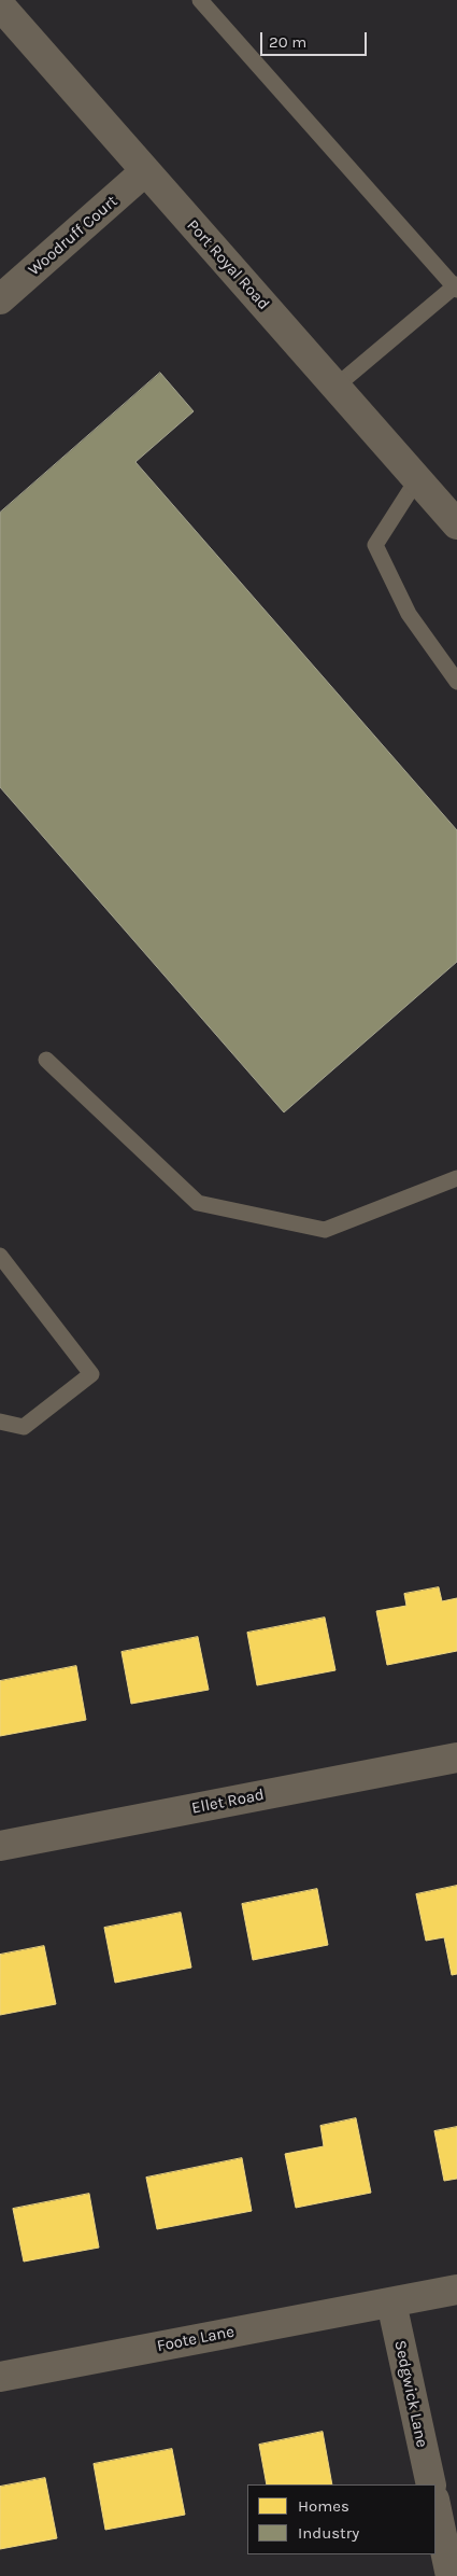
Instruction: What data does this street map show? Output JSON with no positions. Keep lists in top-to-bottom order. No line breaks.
{"streets":{"street":["Woodruff Court","Port Royal Road","Ellet Road","Foote Lane","Sedgwick Lane"]},"crossings":[["Woodruff Court","Port Royal Road"],["Foote Lane","Sedgwick Lane"]],"legend":["Homes","Industry"],"scale_bar":"20 m"}
